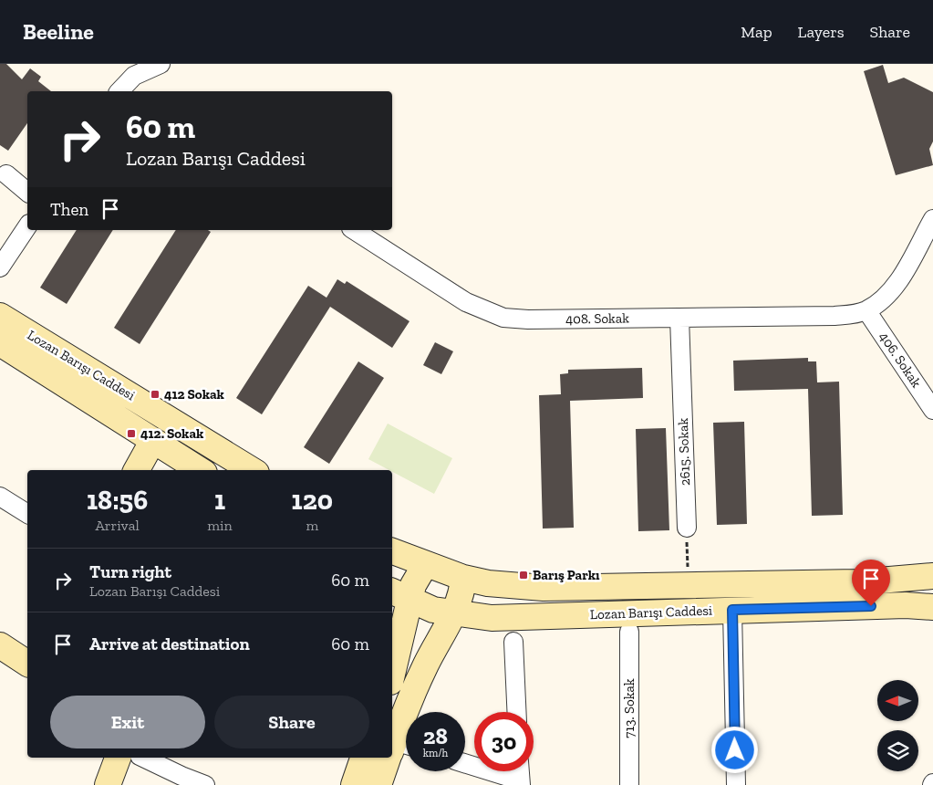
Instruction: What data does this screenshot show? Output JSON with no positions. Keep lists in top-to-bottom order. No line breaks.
{"streets":{"main road":["Lozan Barışı Caddesi"],"street":["408. Sokak","406. Sokak","2615. Sokak","713. Sokak"]},"crossings":[["408. Sokak","406. Sokak"],["408. Sokak","2615. Sokak"]],"places":{"transit":["412 Sokak","412. Sokak","Barış Parkı"]},"north":"left","page":{"header":"Beeline","nav":["Map","Layers","Share"],"turn":["60 m","Lozan Barışı Caddesi"],"then":"Then","eta":["18:56","Arrival","1","min","120","m"],"list":[{"name":"Turn right","note":"Lozan Barışı Caddesi","value":"60 m"},{"name":"Arrive at destination","value":"60 m"}],"buttons":["Exit","Share"],"speed":"28 km/h","limit":"30"}}
